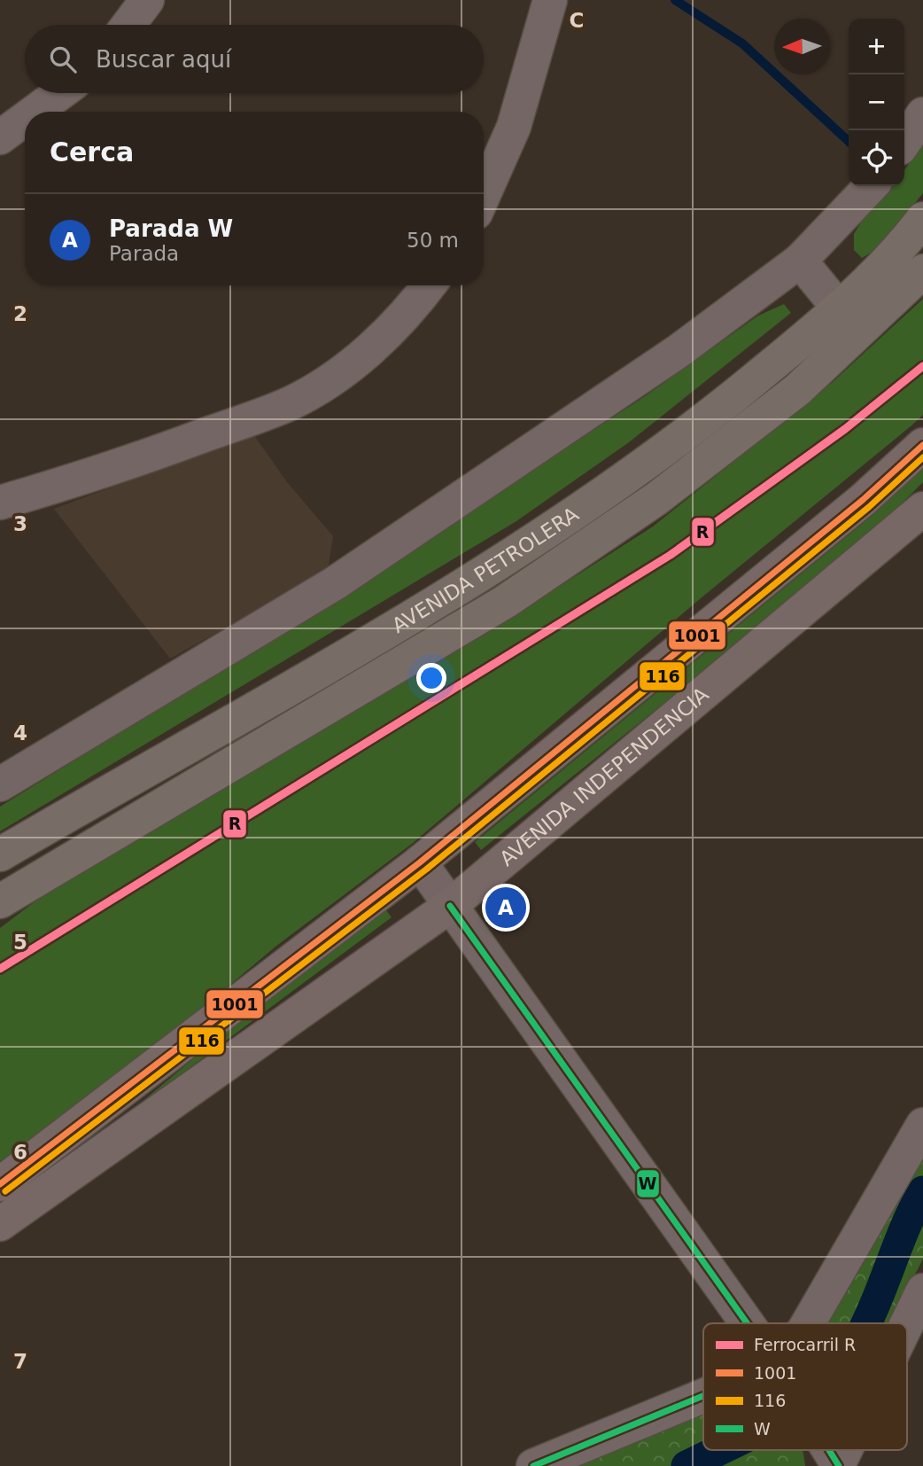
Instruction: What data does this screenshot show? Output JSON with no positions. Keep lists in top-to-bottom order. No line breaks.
{"streets":{"highway":["AVENIDA PETROLERA"],"main road":["AVENIDA INDEPENDENCIA"]},"lines":["rail line R","transit line 1001","transit line 116","transit line W"],"legend":["Ferrocarril R","1001","116","W"],"north":"left","page":{"map_buttons":["+","−"],"search":"Buscar aquí","heading":"Cerca","list":[{"mark":"A","name":"Parada W","note":"Parada","value":"50 m"}],"pins":"A"},"grid":{"columns":["C"],"rows":["2","3","4","5","6","7"]}}
